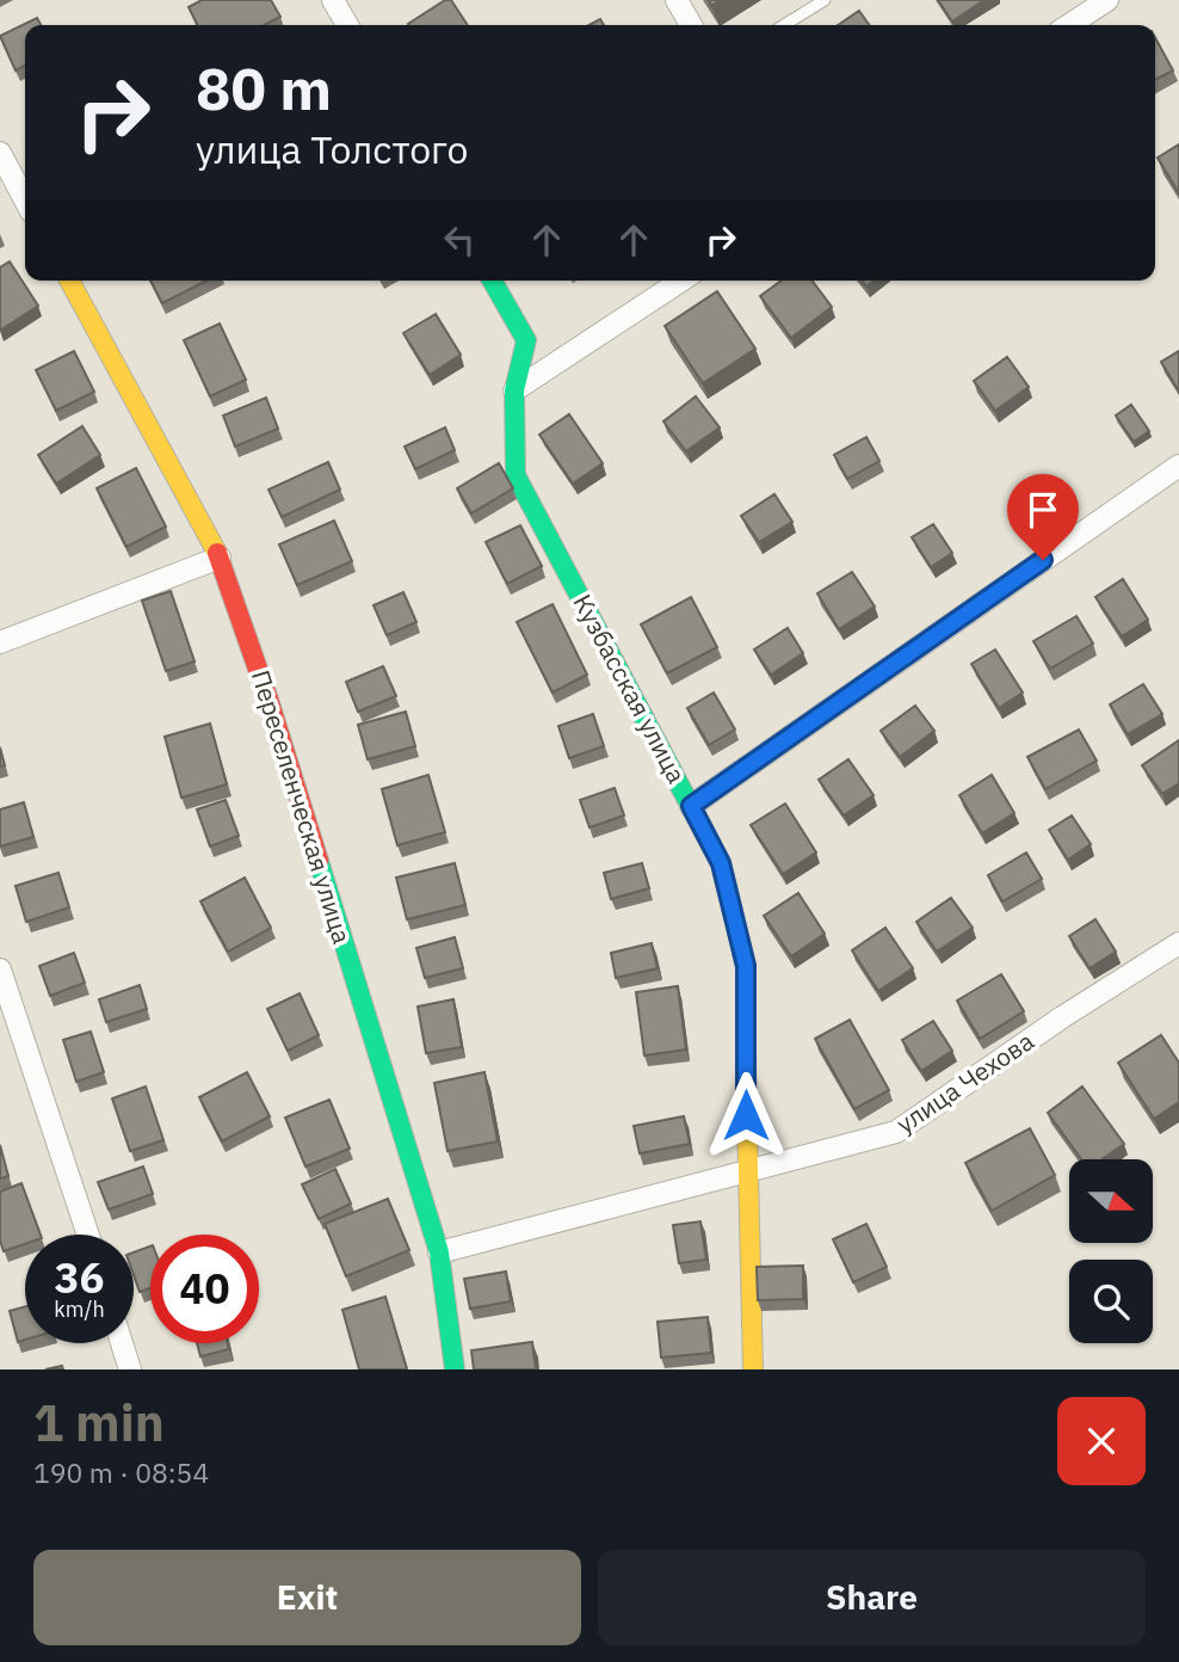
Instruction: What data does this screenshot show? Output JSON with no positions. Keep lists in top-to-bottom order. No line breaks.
{"streets":{"street":["Кузбасская улица","Переселенческая улица","улица Чехова"]},"crossings":[["Кузбасская улица","улица Чехова"],["Переселенческая улица","улица Чехова"]],"north":"right","page":{"turn":["80 m","улица Толстого"],"speed":"36 km/h","limit":"40","heading":["1 min","190 m · 08:54"],"buttons":["Exit","Share"]}}
